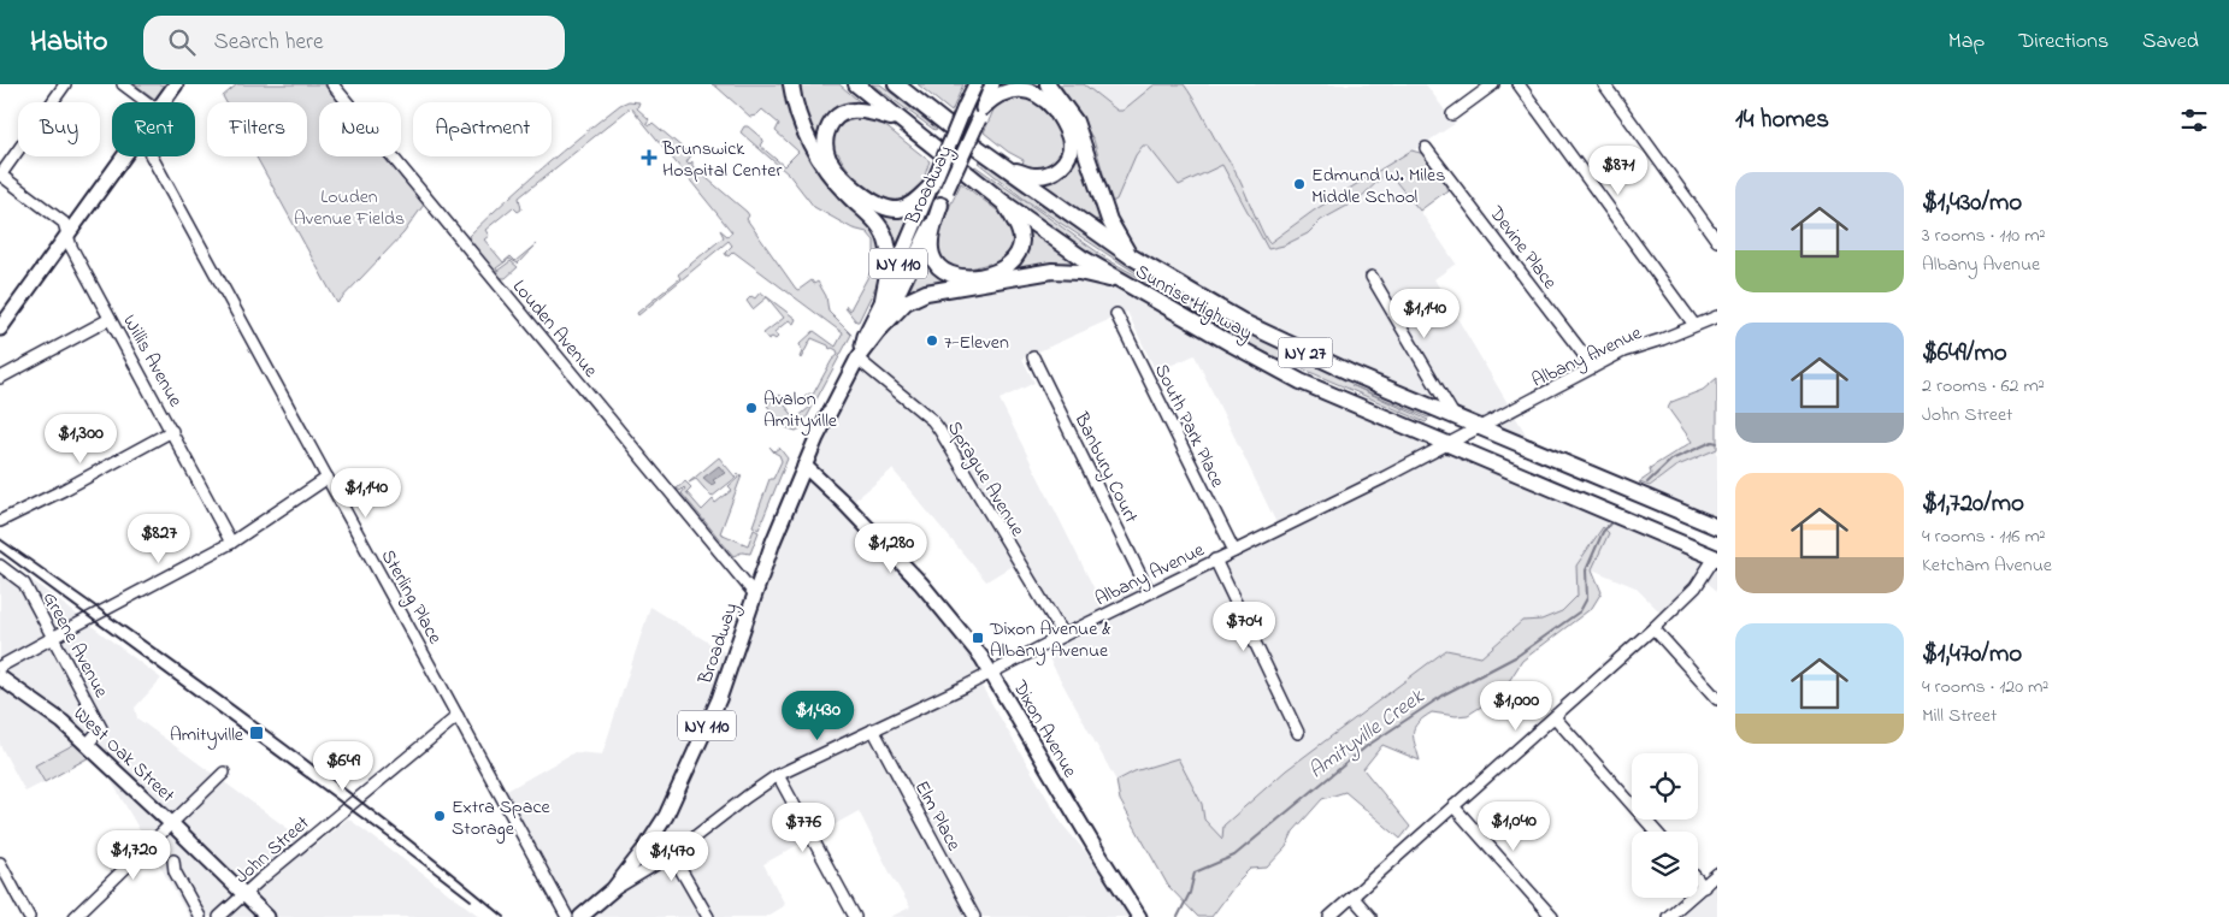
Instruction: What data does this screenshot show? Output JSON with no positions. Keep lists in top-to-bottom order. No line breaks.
{"streets":{"highway":["Sunrise Highway","NY 27"],"main road":["Broadway","NY 110","Dixon Avenue","West Oak Street"],"street":["Devine Place","Louden Avenue","Albany Avenue","Willis Avenue","South Park Place","Banbury Court","Sprague Avenue","Sterling Place","Greene Avenue","Elm Place","John Street"]},"crossings":[["Broadway","Louden Avenue"],["Broadway","Albany Avenue"],["Broadway","Sprague Avenue"],["Broadway","Dixon Avenue"],["Devine Place","Albany Avenue"],["Sunrise Highway","Albany Avenue"],["Albany Avenue","South Park Place"],["Albany Avenue","Banbury Court"],["Albany Avenue","Sprague Avenue"],["Albany Avenue","Dixon Avenue"],["Albany Avenue","Elm Place"],["Sterling Place","John Street"],["Greene Avenue","West Oak Street"],["West Oak Street","John Street"]],"water":["Amityville Creek"],"parks":["Louden Avenue Fields"],"places":{"health":["Brunswick Hospital Center"],"other":["Edmund W. Miles Middle School","7-Eleven","Avalon Amityville","Extra Space Storage"],"transit":["Dixon Avenue & Albany Avenue","Amityville"]},"page":{"header":"Habito","search":"Search here","nav":["Map","Directions","Saved"],"heading":"14 homes","chip":["Buy","Rent","Filters","New","Apartment"],"price":["$871","$1,140","$1,300","$1,140","$827","$1,280","$704","$1,000","$1,430","$649","$1,040","$776","$1,720","$1,470"],"list":[{"name":"$1,430/mo","note":"3 rooms · 110 m² · Albany Avenue"},{"name":"$649/mo","note":"2 rooms · 62 m² · John Street"},{"name":"$1,720/mo","note":"4 rooms · 116 m² · Ketcham Avenue"},{"name":"$1,470/mo","note":"4 rooms · 120 m² · Mill Street"}]}}
